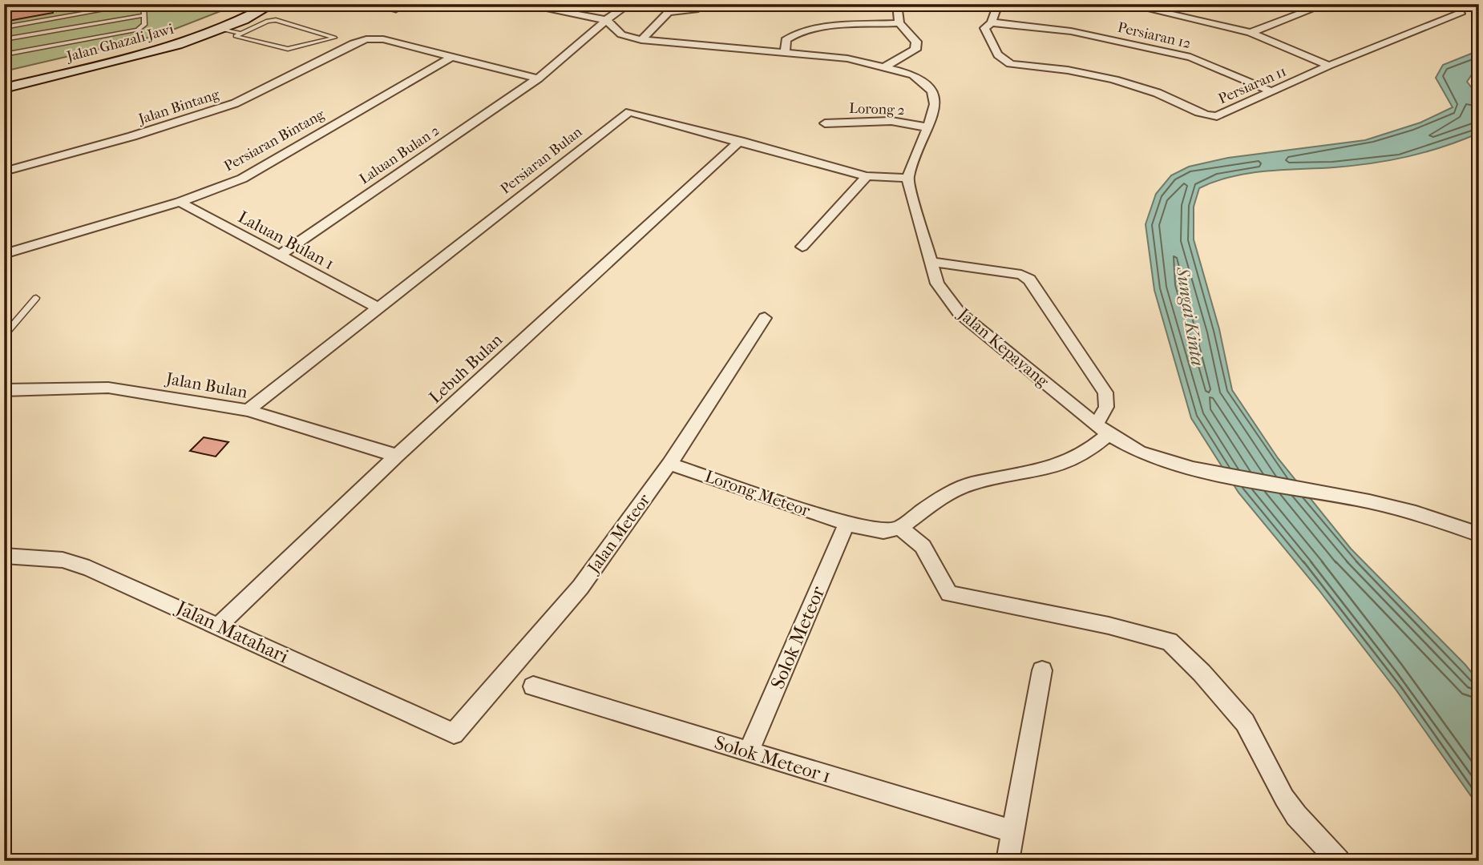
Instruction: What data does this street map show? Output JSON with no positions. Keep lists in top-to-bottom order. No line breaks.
{"streets":{"main road":["Jalan Ghazali Jawi"],"street":["Persiaran 12","Persiaran 11","Jalan Bintang","Lorong 2","Persiaran Bintang","Laluan Bulan 2","Persiaran Bulan","Laluan Bulan 1","Jalan Kepayang","Lebuh Bulan","Jalan Bulan","Lorong Meteor","Jalan Meteor","Jalan Matahari","Solok Meteor","Solok Meteor 1"]},"crossings":[["Persiaran 12","Persiaran 11"],["Jalan Bintang","Persiaran Bintang"],["Jalan Bintang","Laluan Bulan 2"],["Persiaran Bintang","Laluan Bulan 1"],["Laluan Bulan 2","Laluan Bulan 1"],["Persiaran Bulan","Laluan Bulan 1"],["Persiaran Bulan","Jalan Kepayang"],["Persiaran Bulan","Lebuh Bulan"],["Persiaran Bulan","Jalan Bulan"],["Lebuh Bulan","Jalan Bulan"],["Lebuh Bulan","Jalan Matahari"],["Lorong Meteor","Jalan Meteor"],["Lorong Meteor","Solok Meteor"],["Jalan Meteor","Jalan Matahari"],["Solok Meteor","Solok Meteor 1"]],"water":["Sungai Kinta"]}
